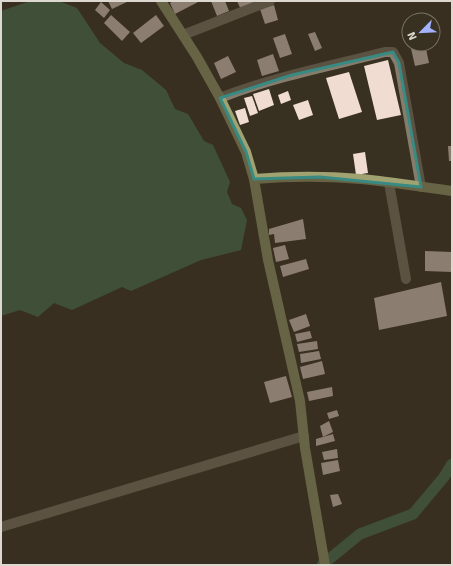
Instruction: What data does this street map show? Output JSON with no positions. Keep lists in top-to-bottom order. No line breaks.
{"north":"bottom left"}
